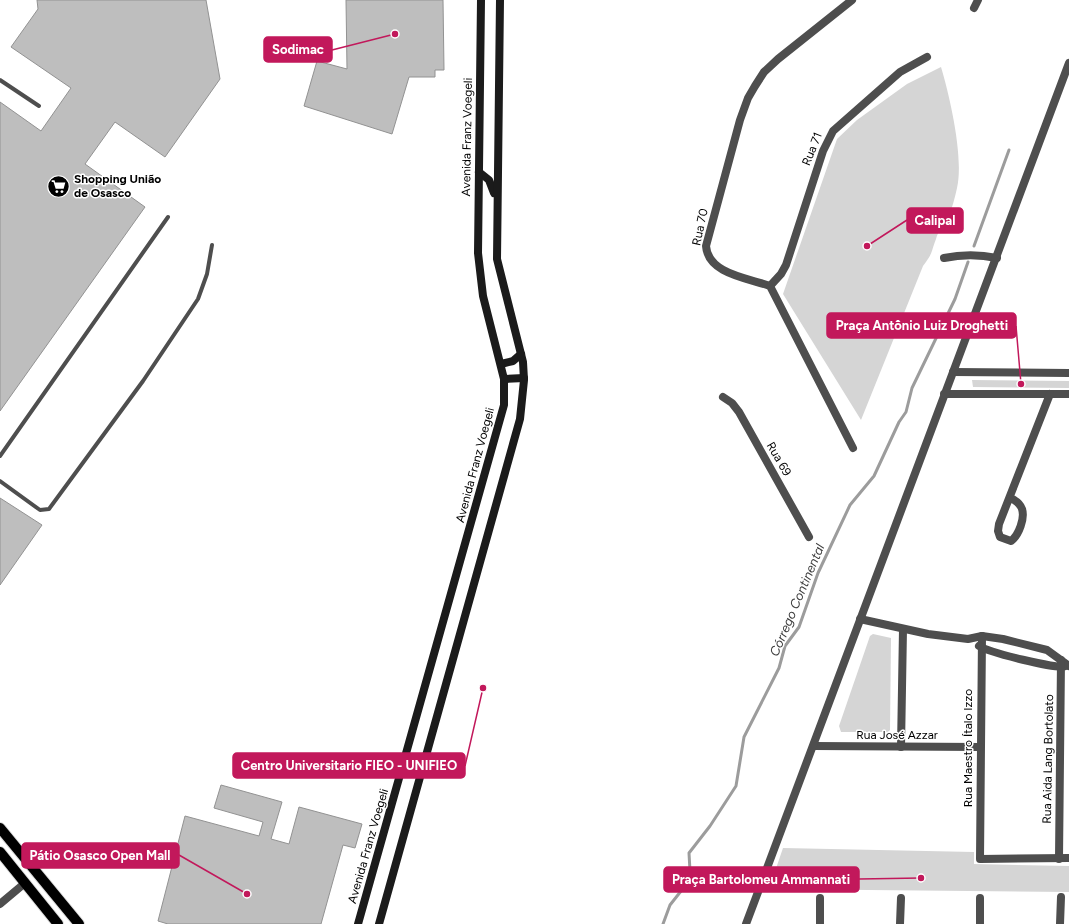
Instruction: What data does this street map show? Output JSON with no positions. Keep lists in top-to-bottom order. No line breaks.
{"streets":{"main road":["Avenida Franz Voegeli"],"street":["Rua 71","Rua 70","Rua 69","Rua José Azzar","Rua Maestro Ítalo Izzo","Rua Aida Lang Bortolato"]},"crossings":[["Rua 71","Rua 70"],["Rua José Azzar","Rua Maestro Ítalo Izzo"],["Rua Maestro Ítalo Izzo","Rua Aida Lang Bortolato"]],"water":["Córrego Continental"],"places":{"other":["Sodimac","Calipal","Praça Antônio Luiz Droghetti","Centro Universitario FIEO - UNIFIEO","Praça Bartolomeu Ammannati","Pátio Osasco Open Mall"],"supermarket":["Shopping União de Osasco"]}}
